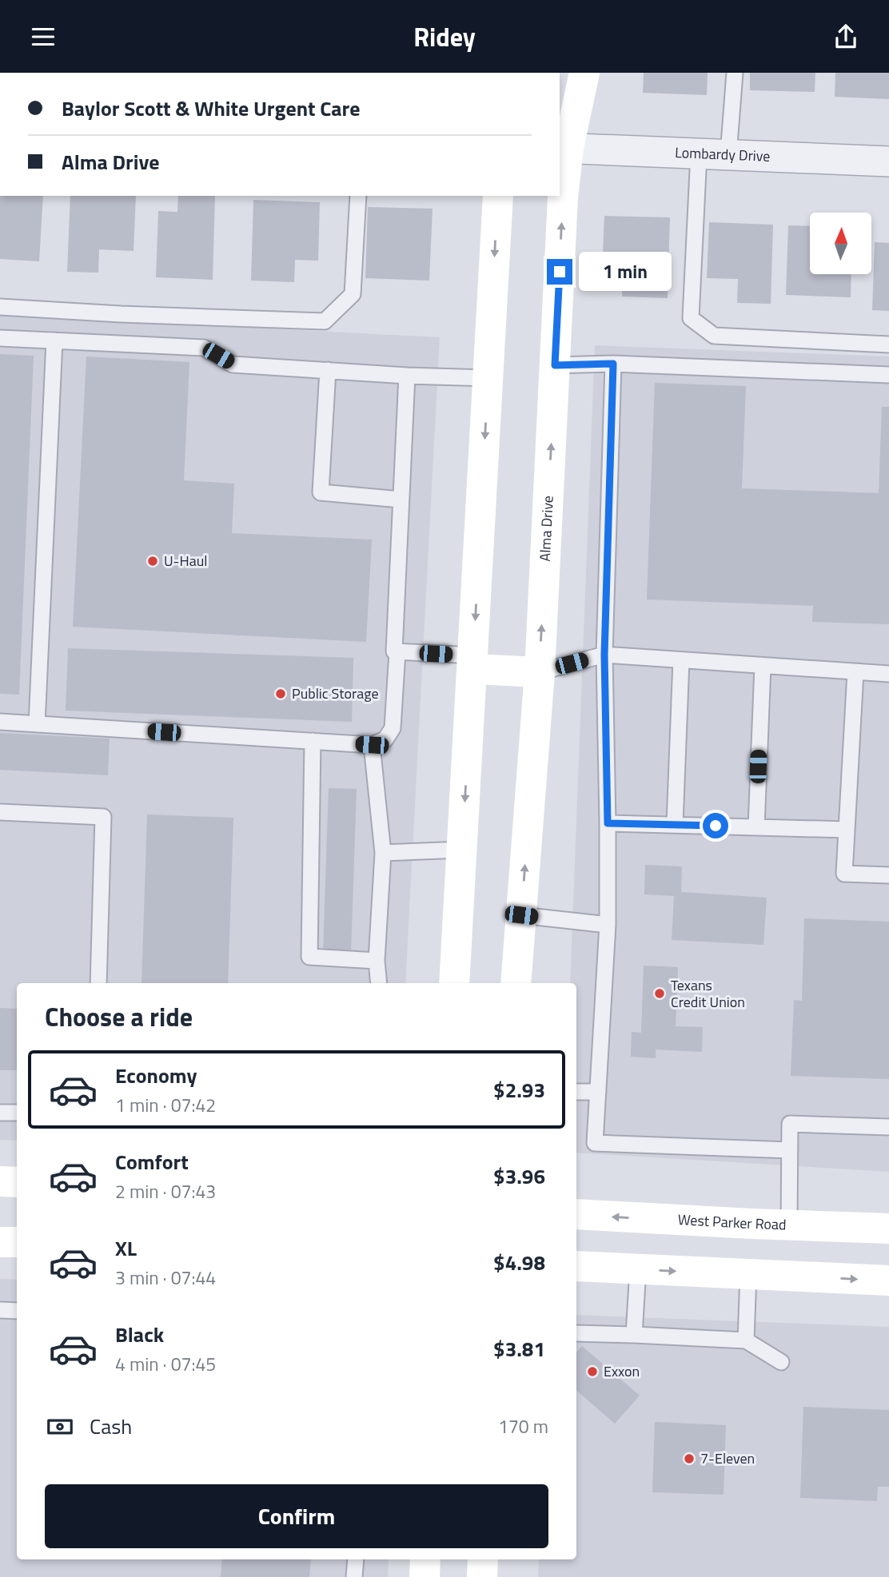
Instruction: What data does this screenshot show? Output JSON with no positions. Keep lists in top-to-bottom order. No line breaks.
{"streets":{"main road":["Alma Drive","West Parker Road"],"street":["Lombardy Drive"]},"crossings":[["Lombardy Drive","Alma Drive"]],"places":["U-Haul","Public Storage","Texans Credit Union","Exxon","7-Eleven"],"north":"top","page":{"header":"Ridey","banner":["Baylor Scott & White Urgent Care","Alma Drive"],"bubble":"1 min","heading":"Choose a ride","list":[{"name":"Economy","note":"1 min · 07:42","value":"$2.93"},{"name":"Comfort","note":"2 min · 07:43","value":"$3.96"},{"name":"XL","note":"3 min · 07:44","value":"$4.98"},{"name":"Black","note":"4 min · 07:45","value":"$3.81"}],"pay":["Cash","170 m"],"buttons":"Confirm"}}
